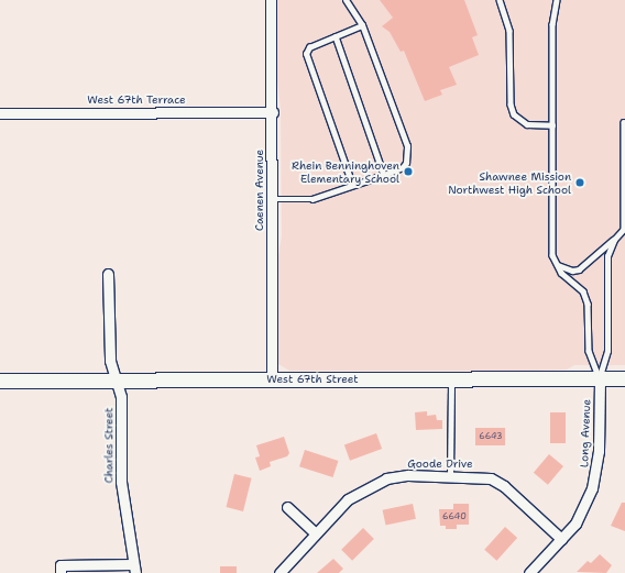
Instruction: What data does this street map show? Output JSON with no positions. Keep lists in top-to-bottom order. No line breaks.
{"streets":{"street":["West 67th Terrace","Caenen Avenue","West 67th Street","Long Avenue","Charles Street","Goode Drive"]},"crossings":[["West 67th Terrace","Caenen Avenue"],["Caenen Avenue","West 67th Street"],["West 67th Street","Long Avenue"],["West 67th Street","Charles Street"],["Long Avenue","Goode Drive"]],"places":["Rhein Benninghoven Elementary School","Shawnee Mission Northwest High School"],"house_numbers":["6643","6640"]}
